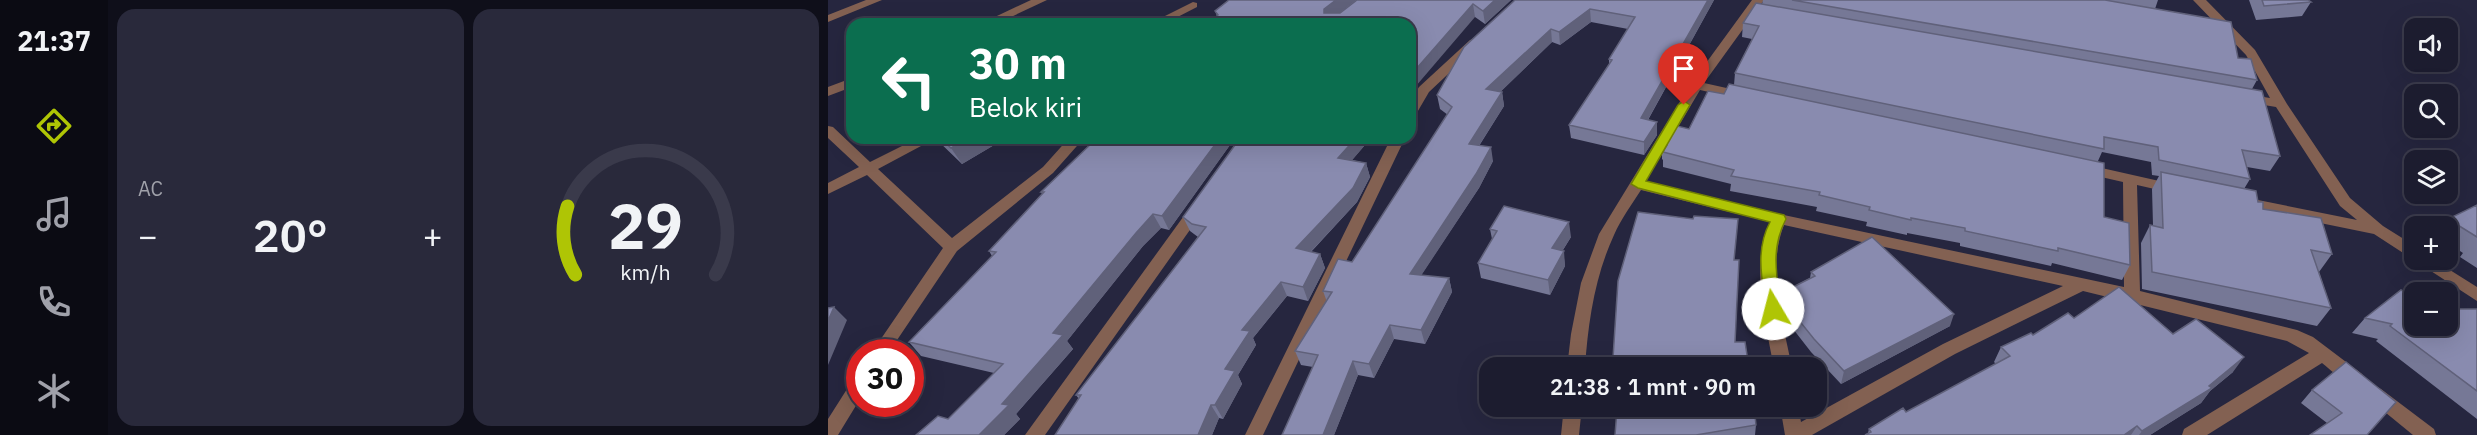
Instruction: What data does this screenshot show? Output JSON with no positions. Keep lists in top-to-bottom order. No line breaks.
{"page":{"tabs":"21:37","tile":"AC","map_buttons":["+","−"],"turn":["30 m","Belok kiri"],"heat":["−","20°","+"],"limit":"30","trip":"21:38 · 1 mnt · 90 m","gauge":["29","km/h"]}}
